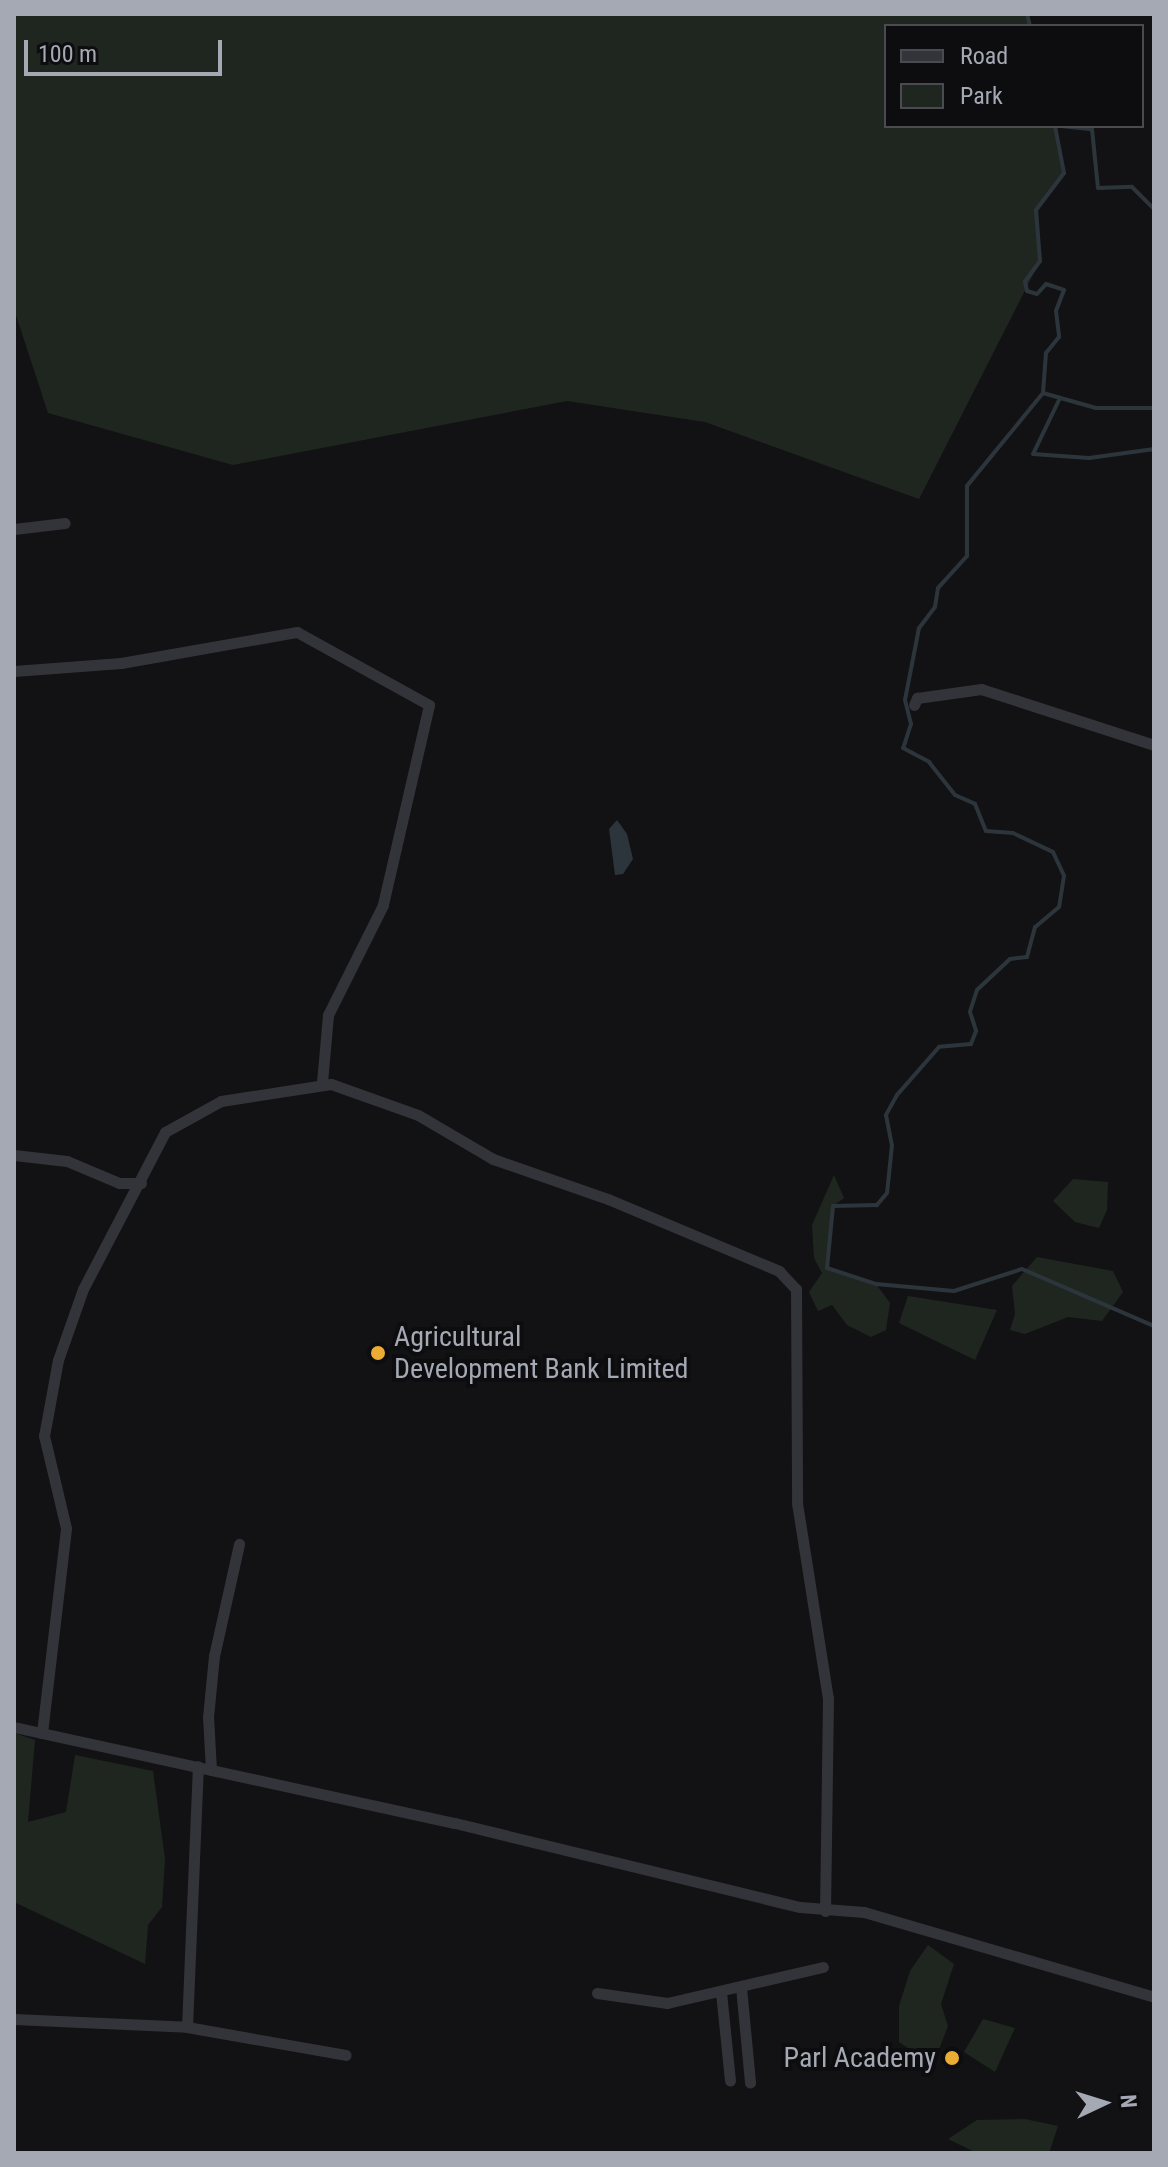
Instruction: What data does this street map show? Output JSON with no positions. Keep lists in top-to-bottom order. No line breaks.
{"places":["Agricultural Development Bank Limited","Parl Academy"],"legend":["Road","Park"],"scale_bar":"100 m","north":"right"}
